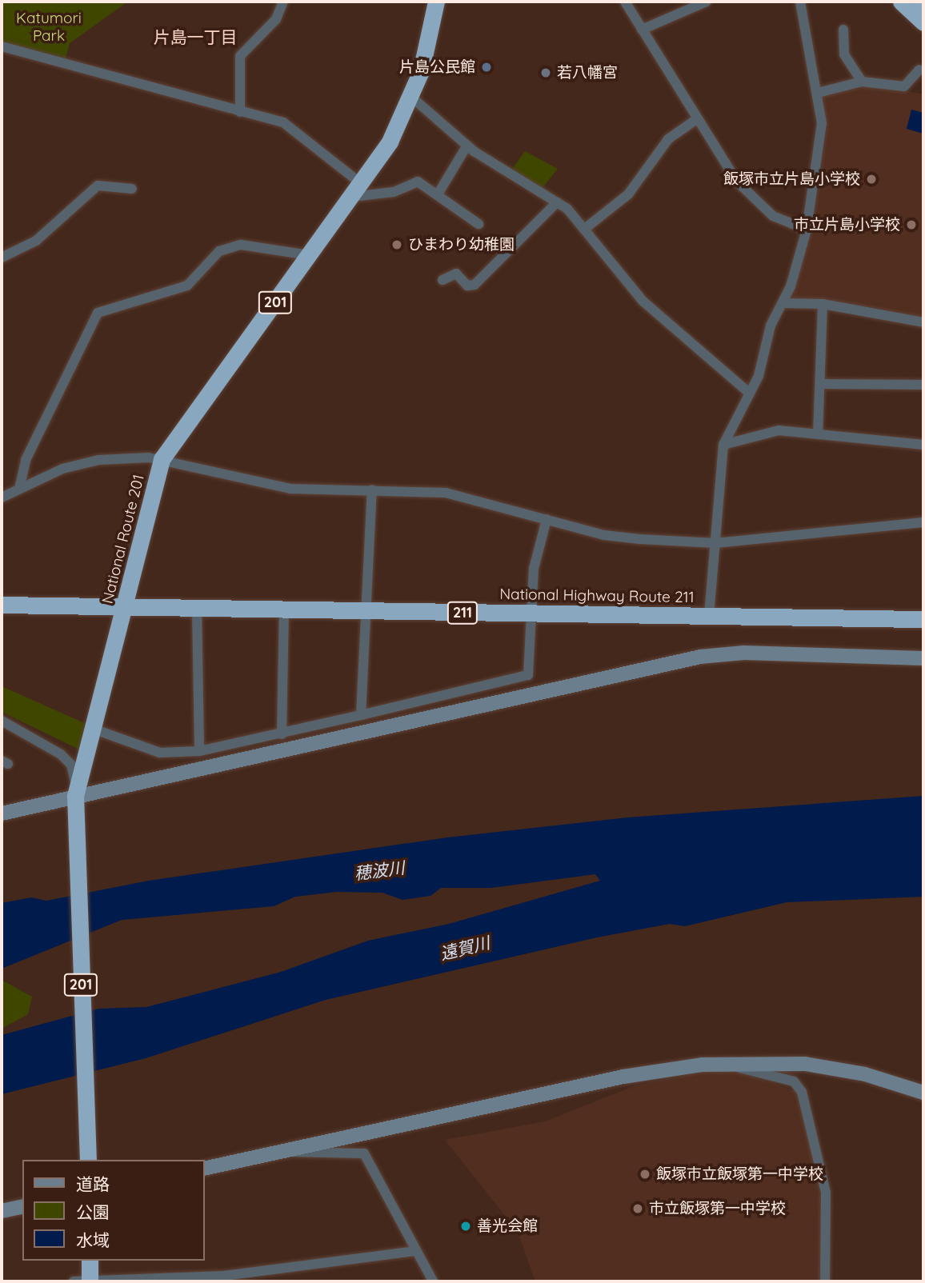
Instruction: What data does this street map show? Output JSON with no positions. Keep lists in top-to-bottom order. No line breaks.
{"streets":{"highway":["201","National Route 201","National Highway Route 211","211"]},"crossings":[["National Route 201","National Highway Route 211"]],"districts":["片島一丁目"],"water":["穂波川","遠賀川"],"parks":["Katumori Park"],"places":["片島公民館","若八幡宮","飯塚市立片島小学校","市立片島小学校","ひまわり幼稚園","飯塚市立飯塚第一中学校","市立飯塚第一中学校","善光会館"],"legend":["道路","公園","水域"]}
